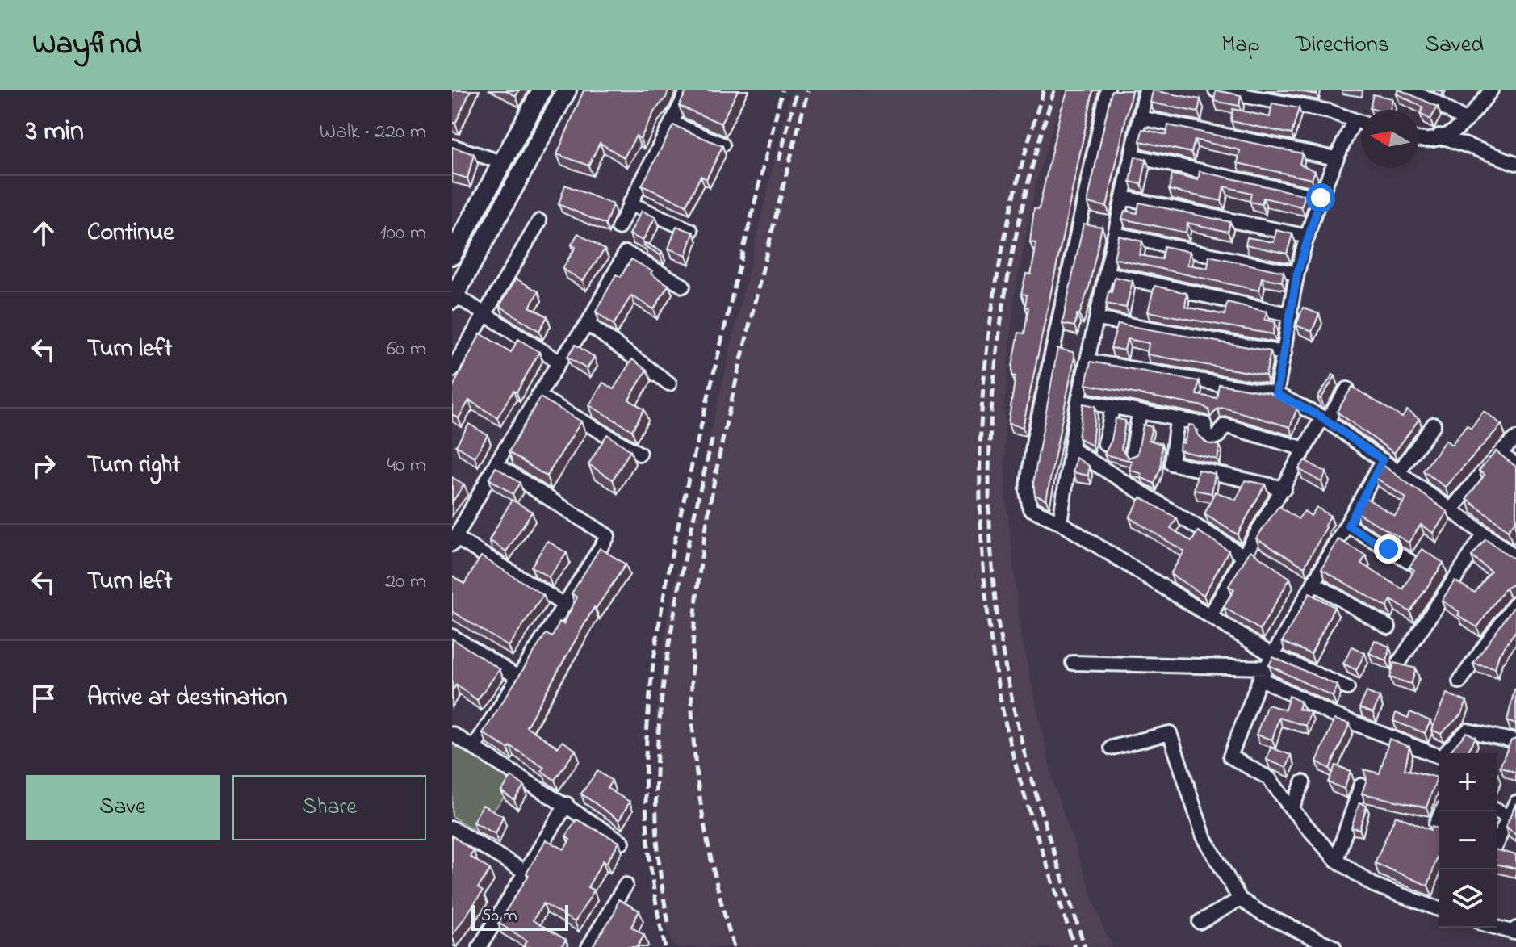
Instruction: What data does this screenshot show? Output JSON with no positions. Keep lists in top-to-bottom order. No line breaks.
{"scale_bar":"50 m","north":"left","page":{"header":"Wayfind","nav":["Map","Directions","Saved"],"heading":["3 min","Walk · 220 m"],"list":[["Continue","100 m"],["Turn left","60 m"],["Turn right","40 m"],["Turn left","20 m"],"Arrive at destination"],"map_buttons":["+","−"],"buttons":["Save","Share"],"scale":"50 m"}}
